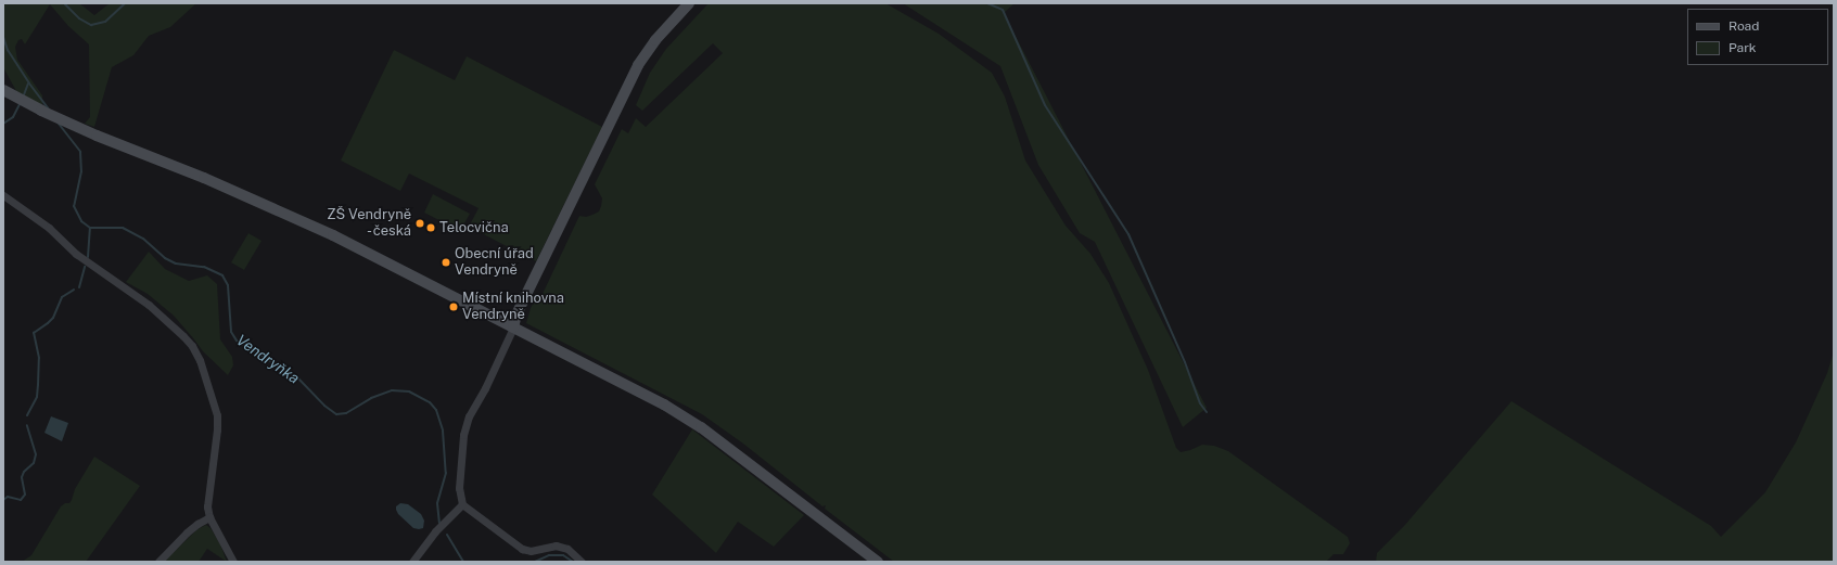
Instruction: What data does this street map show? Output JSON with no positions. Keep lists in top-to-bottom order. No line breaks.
{"water":["Vendryňka"],"places":["ZŠ Vendryně - česká","Telocvična","Obecní úřad Vendryně","Místní knihovna Vendryně"],"legend":["Road","Park"]}
